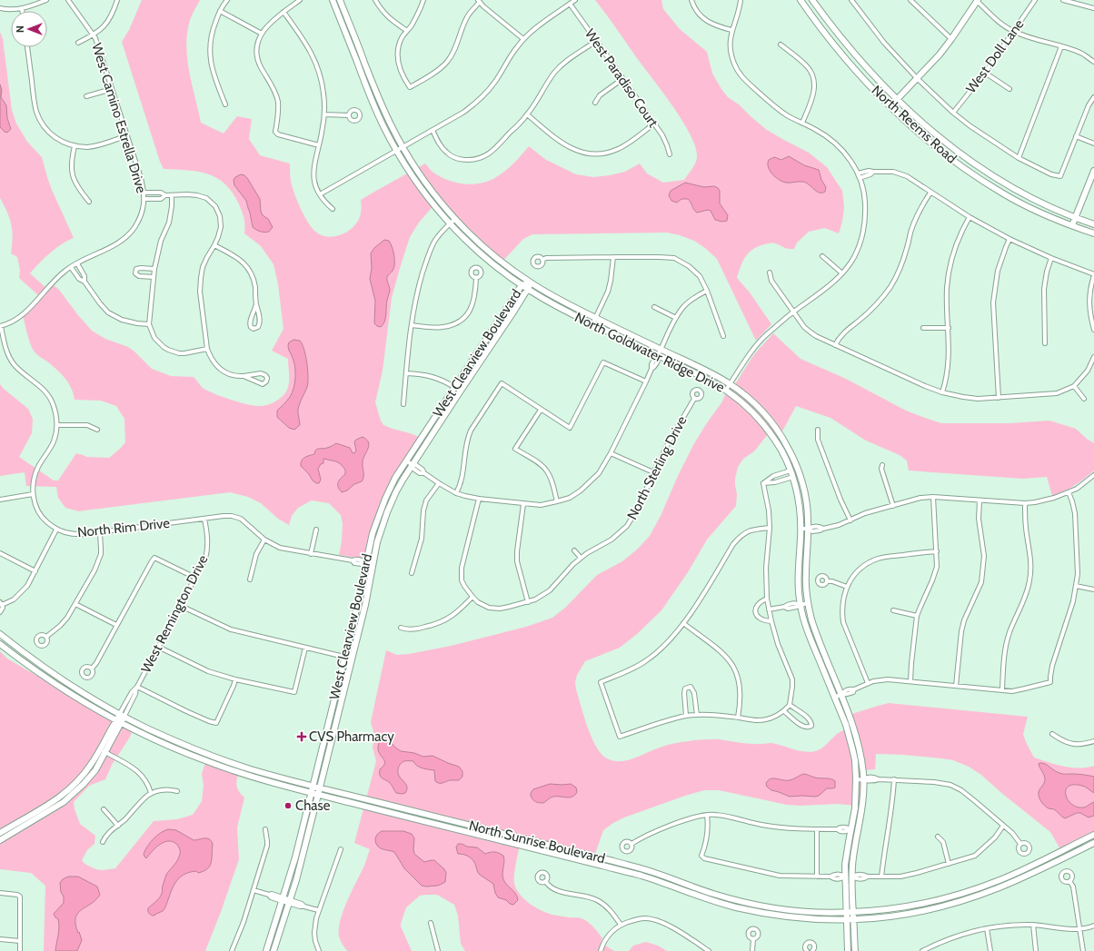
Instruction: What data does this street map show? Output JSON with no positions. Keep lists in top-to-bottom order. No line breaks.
{"streets":{"street":["West Doll Lane","West Paradiso Court","West Camino Estrella Drive","North Reems Road","North Goldwater Ridge Drive","West Clearview Boulevard","North Sterling Drive","North Rim Drive","West Remington Drive","North Sunrise Boulevard"]},"crossings":[["West Camino Estrella Drive","North Rim Drive"],["North Goldwater Ridge Drive","West Clearview Boulevard"],["North Goldwater Ridge Drive","North Sunrise Boulevard"],["West Clearview Boulevard","North Rim Drive"],["West Clearview Boulevard","North Sunrise Boulevard"],["North Rim Drive","West Remington Drive"],["West Remington Drive","North Sunrise Boulevard"]],"places":{"health":["CVS Pharmacy"],"other":["Chase"]},"north":"left"}
